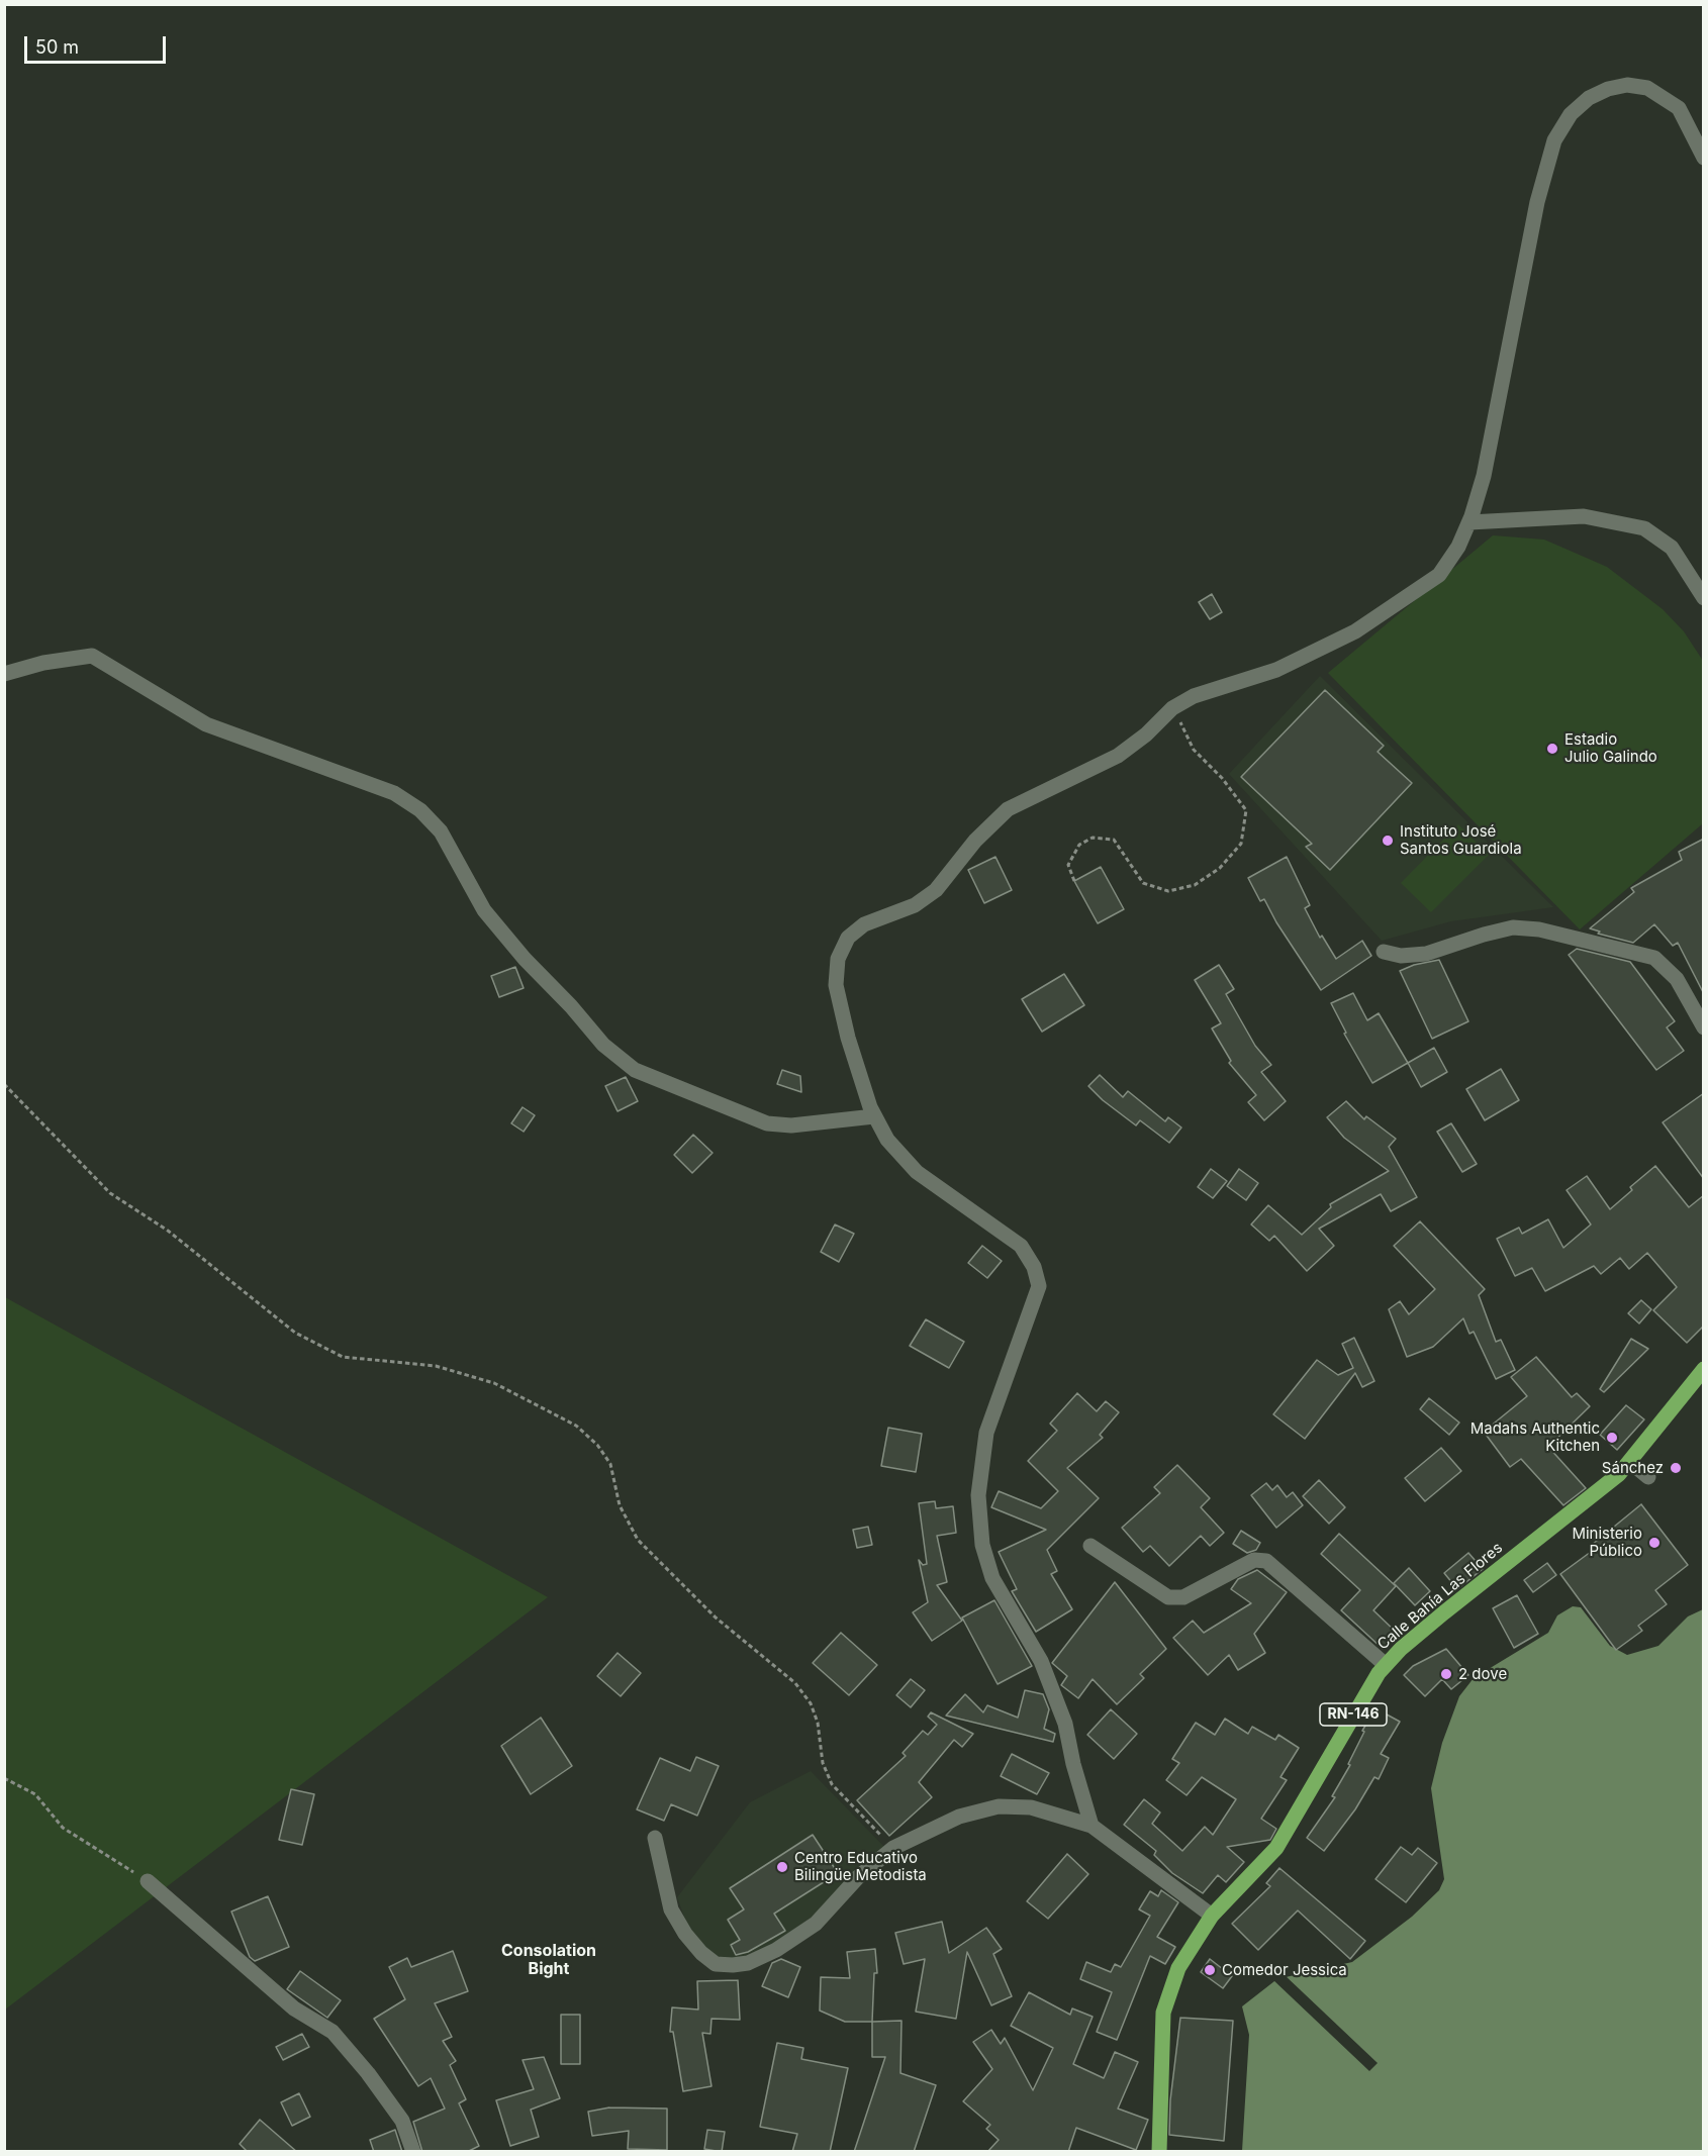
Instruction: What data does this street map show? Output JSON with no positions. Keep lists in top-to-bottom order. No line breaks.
{"streets":{"main road":["Calle Bahía Las Flores","RN-146"]},"districts":["Consolation Bight"],"places":["Estadio Julio Galindo","Instituto José Santos Guardiola","Madahs Authentic Kitchen","Sánchez","Ministerio Público","2 dove","Centro Educativo Bilingüe Metodista","Comedor Jessica"],"scale_bar":"50 m"}
